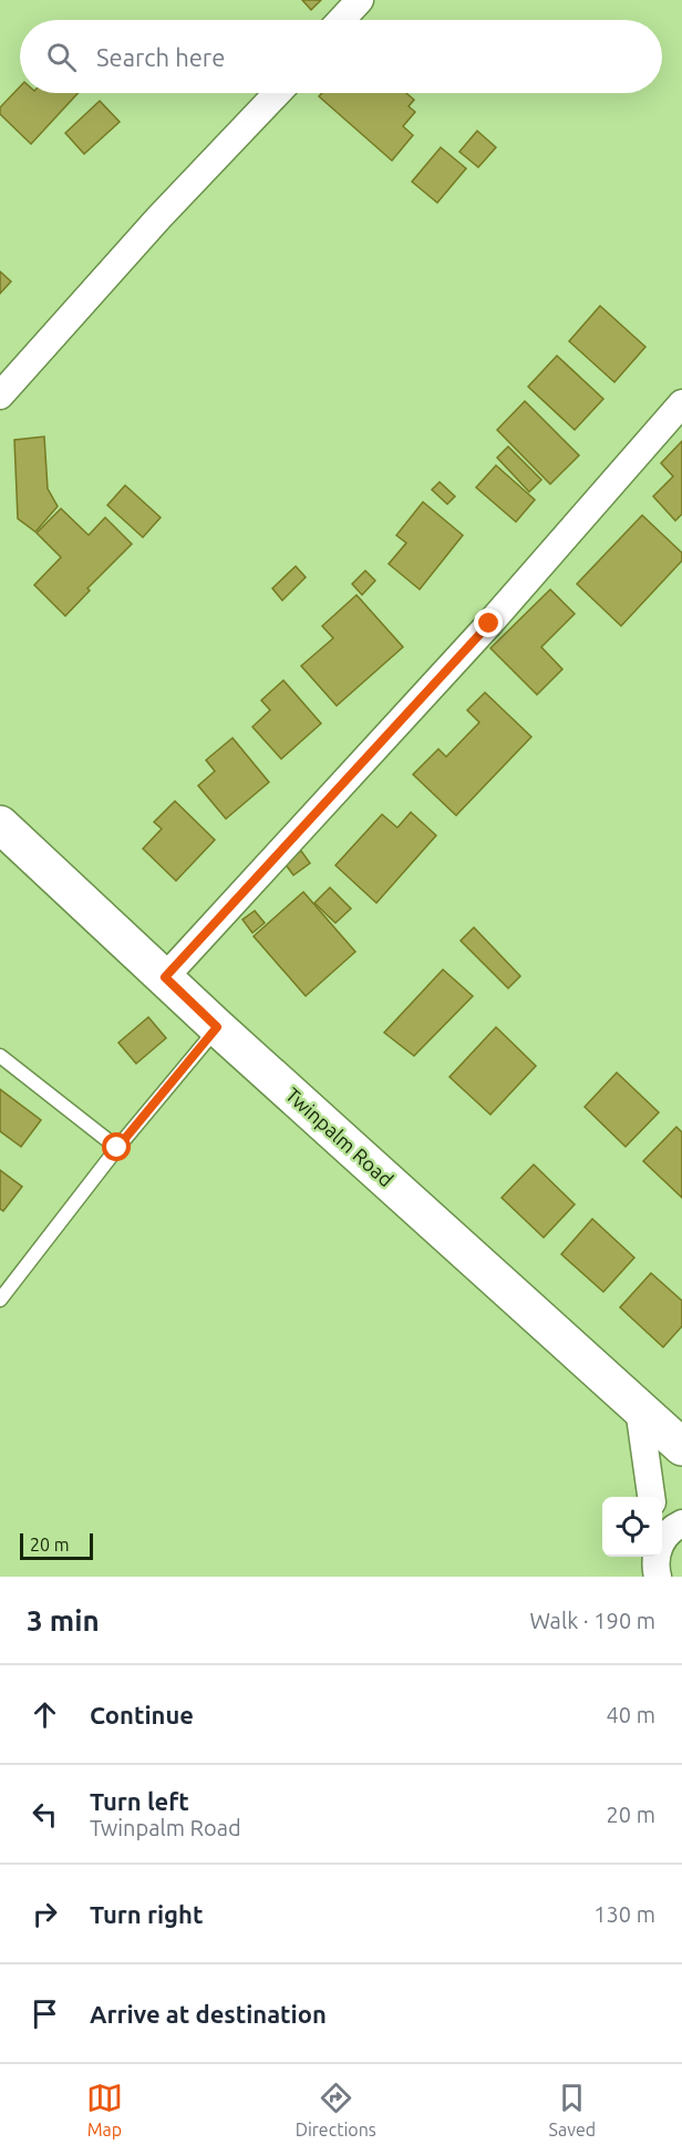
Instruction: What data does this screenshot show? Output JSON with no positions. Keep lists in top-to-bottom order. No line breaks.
{"streets":{"main road":["Twinpalm Road"]},"scale_bar":"20 m","page":{"search":"Search here","scale":"20 m","heading":["3 min","Walk · 190 m"],"list":[["Continue","40 m"],["Turn left","Twinpalm Road","20 m"],["Turn right","130 m"],"Arrive at destination"],"nav":["Map","Directions","Saved"]}}
